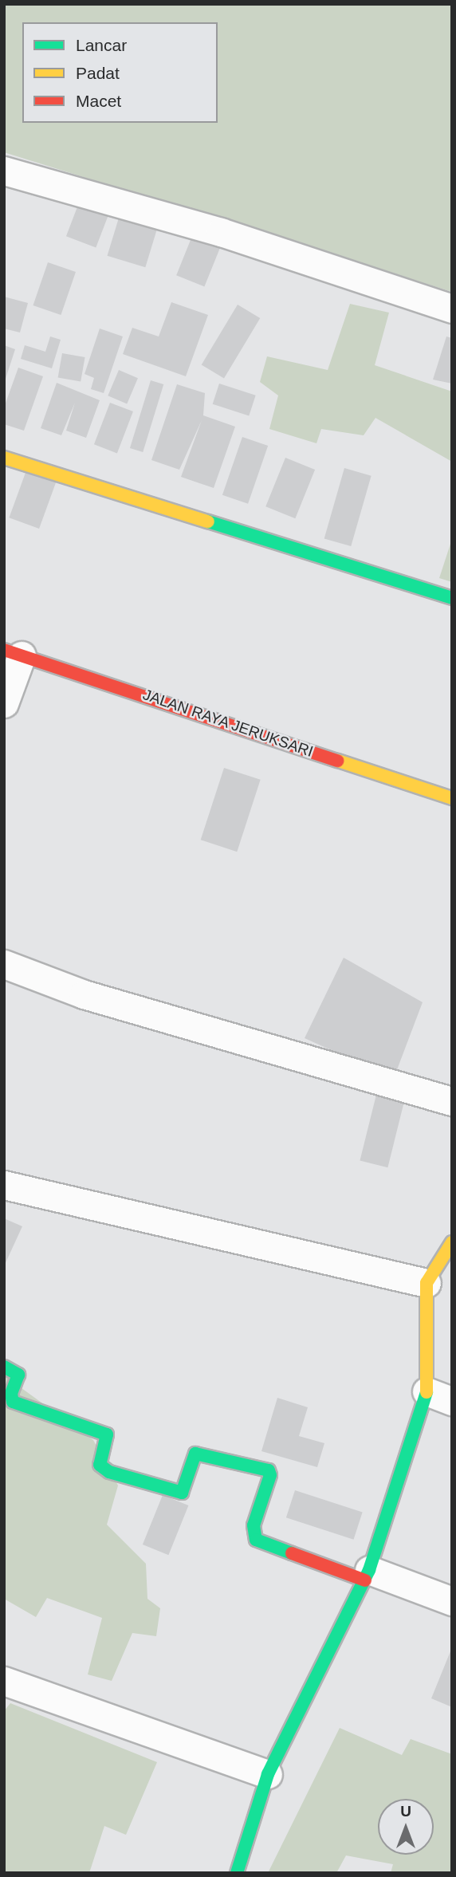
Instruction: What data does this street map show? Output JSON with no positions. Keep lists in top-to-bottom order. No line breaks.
{"streets":{"street":["JALAN RAYA JERUKSARI"]},"legend":["Lancar","Padat","Macet"],"north":"top"}
